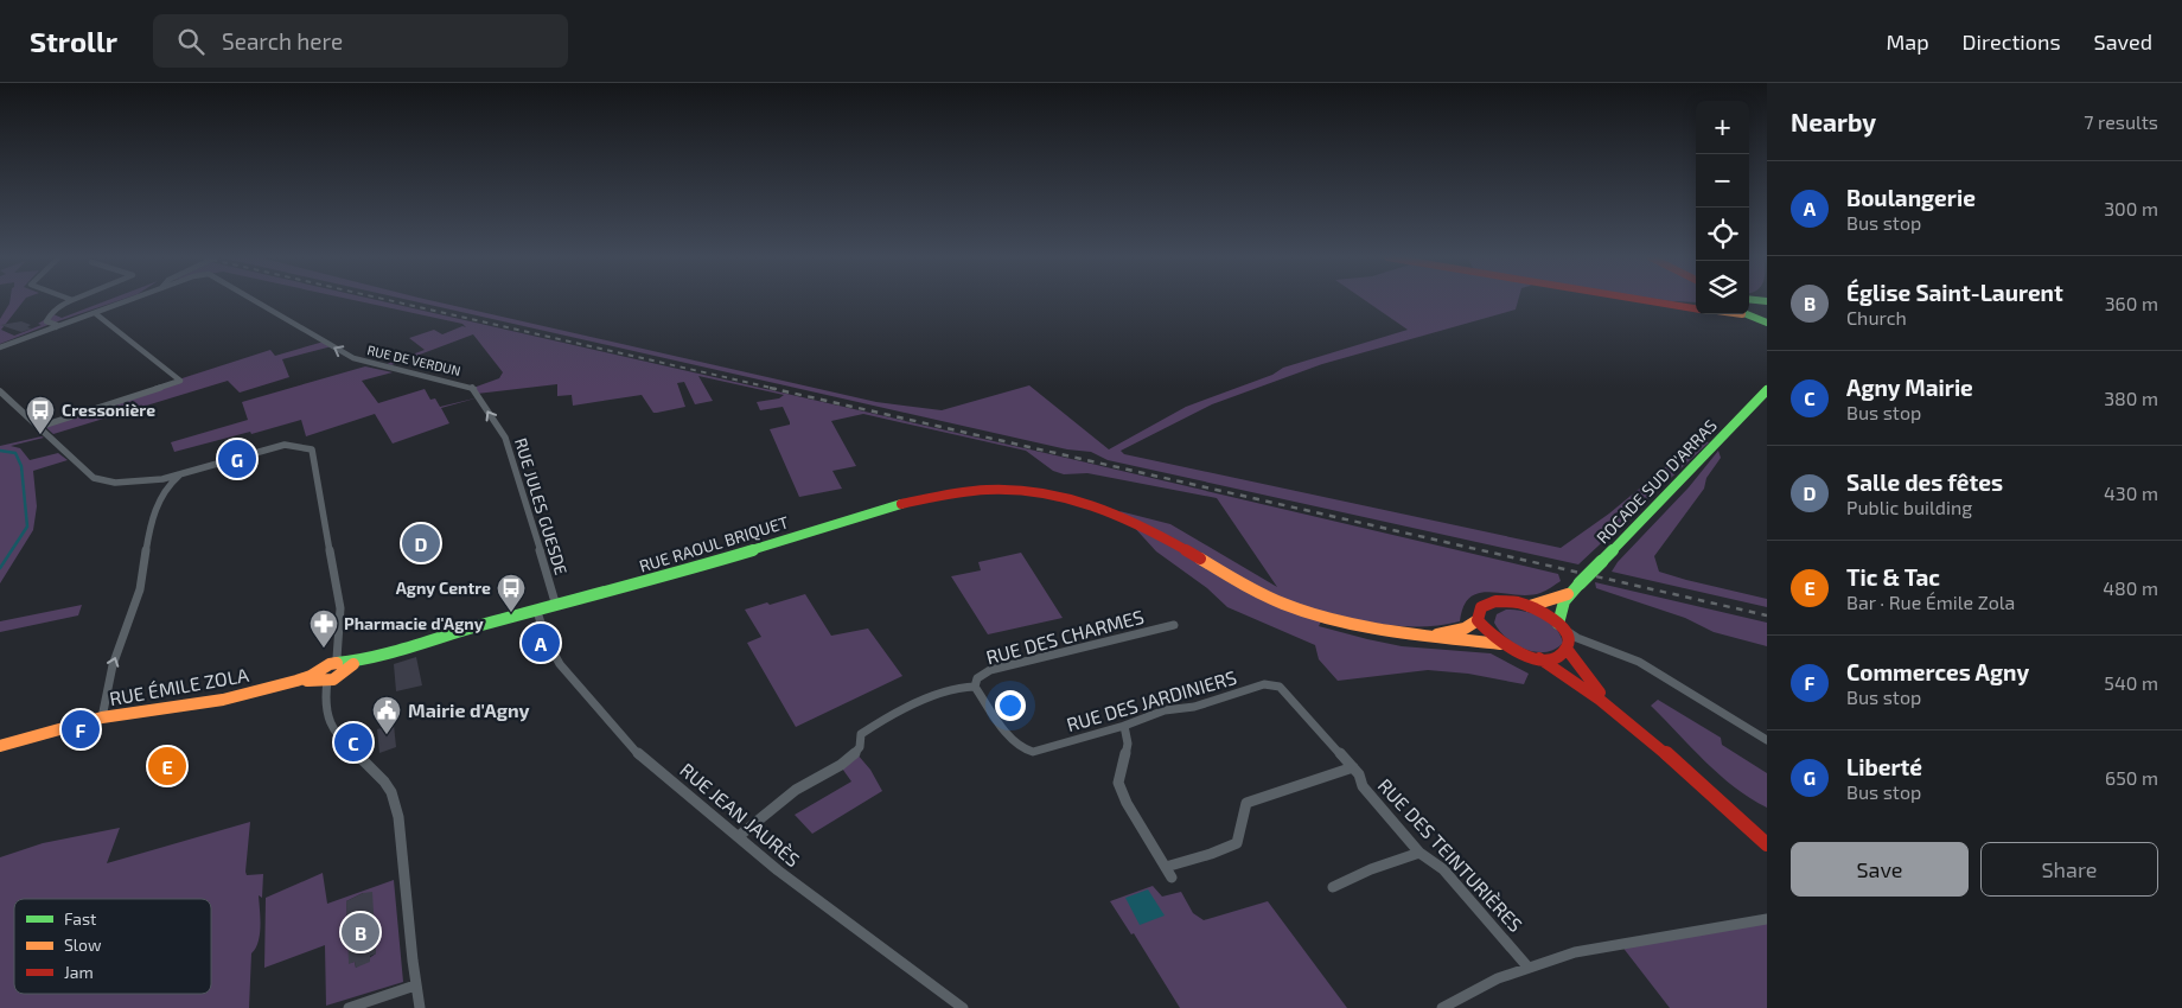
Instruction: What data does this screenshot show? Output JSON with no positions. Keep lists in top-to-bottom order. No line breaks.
{"streets":{"main road":["ROCADE SUD D'ARRAS","RUE RAOUL BRIQUET","RUE ÉMILE ZOLA"],"street":["RUE DE VERDUN","RUE JULES GUESDE","RUE DES CHARMES","RUE DES JARDINIERS","RUE JEAN JAURÈS","RUE DES TEINTURIÈRES"]},"crossings":[["RUE DE VERDUN","RUE JULES GUESDE"],["RUE JULES GUESDE","RUE RAOUL BRIQUET"],["RUE DES CHARMES","RUE DES JARDINIERS"],["RUE DES CHARMES","RUE JEAN JAURÈS"],["RUE DES JARDINIERS","RUE DES TEINTURIÈRES"]],"one_way":["RUE DE VERDUN","RUE JULES GUESDE"],"places":{"bus stop":["Cressonière","Agny Centre"],"pharmacy":["Pharmacie d'Agny"],"public building":["Mairie d'Agny"]},"legend":["Fast","Slow","Jam"],"page":{"header":"Strollr","search":"Search here","nav":["Map","Directions","Saved"],"heading":["Nearby","7 results"],"map_buttons":["+","−"],"list":[{"mark":"A","name":"Boulangerie","note":"Bus stop","value":"300 m"},{"mark":"B","name":"Église Saint-Laurent","note":"Church","value":"360 m"},{"mark":"C","name":"Agny Mairie","note":"Bus stop","value":"380 m"},{"mark":"D","name":"Salle des fêtes","note":"Public building","value":"430 m"},{"mark":"E","name":"Tic & Tac","note":"Bar · Rue Émile Zola","value":"480 m"},{"mark":"F","name":"Commerces Agny","note":"Bus stop","value":"540 m"},{"mark":"G","name":"Liberté","note":"Bus stop","value":"650 m"}],"pins":["G","D","A","F","C","E","B"],"buttons":["Save","Share"]}}
